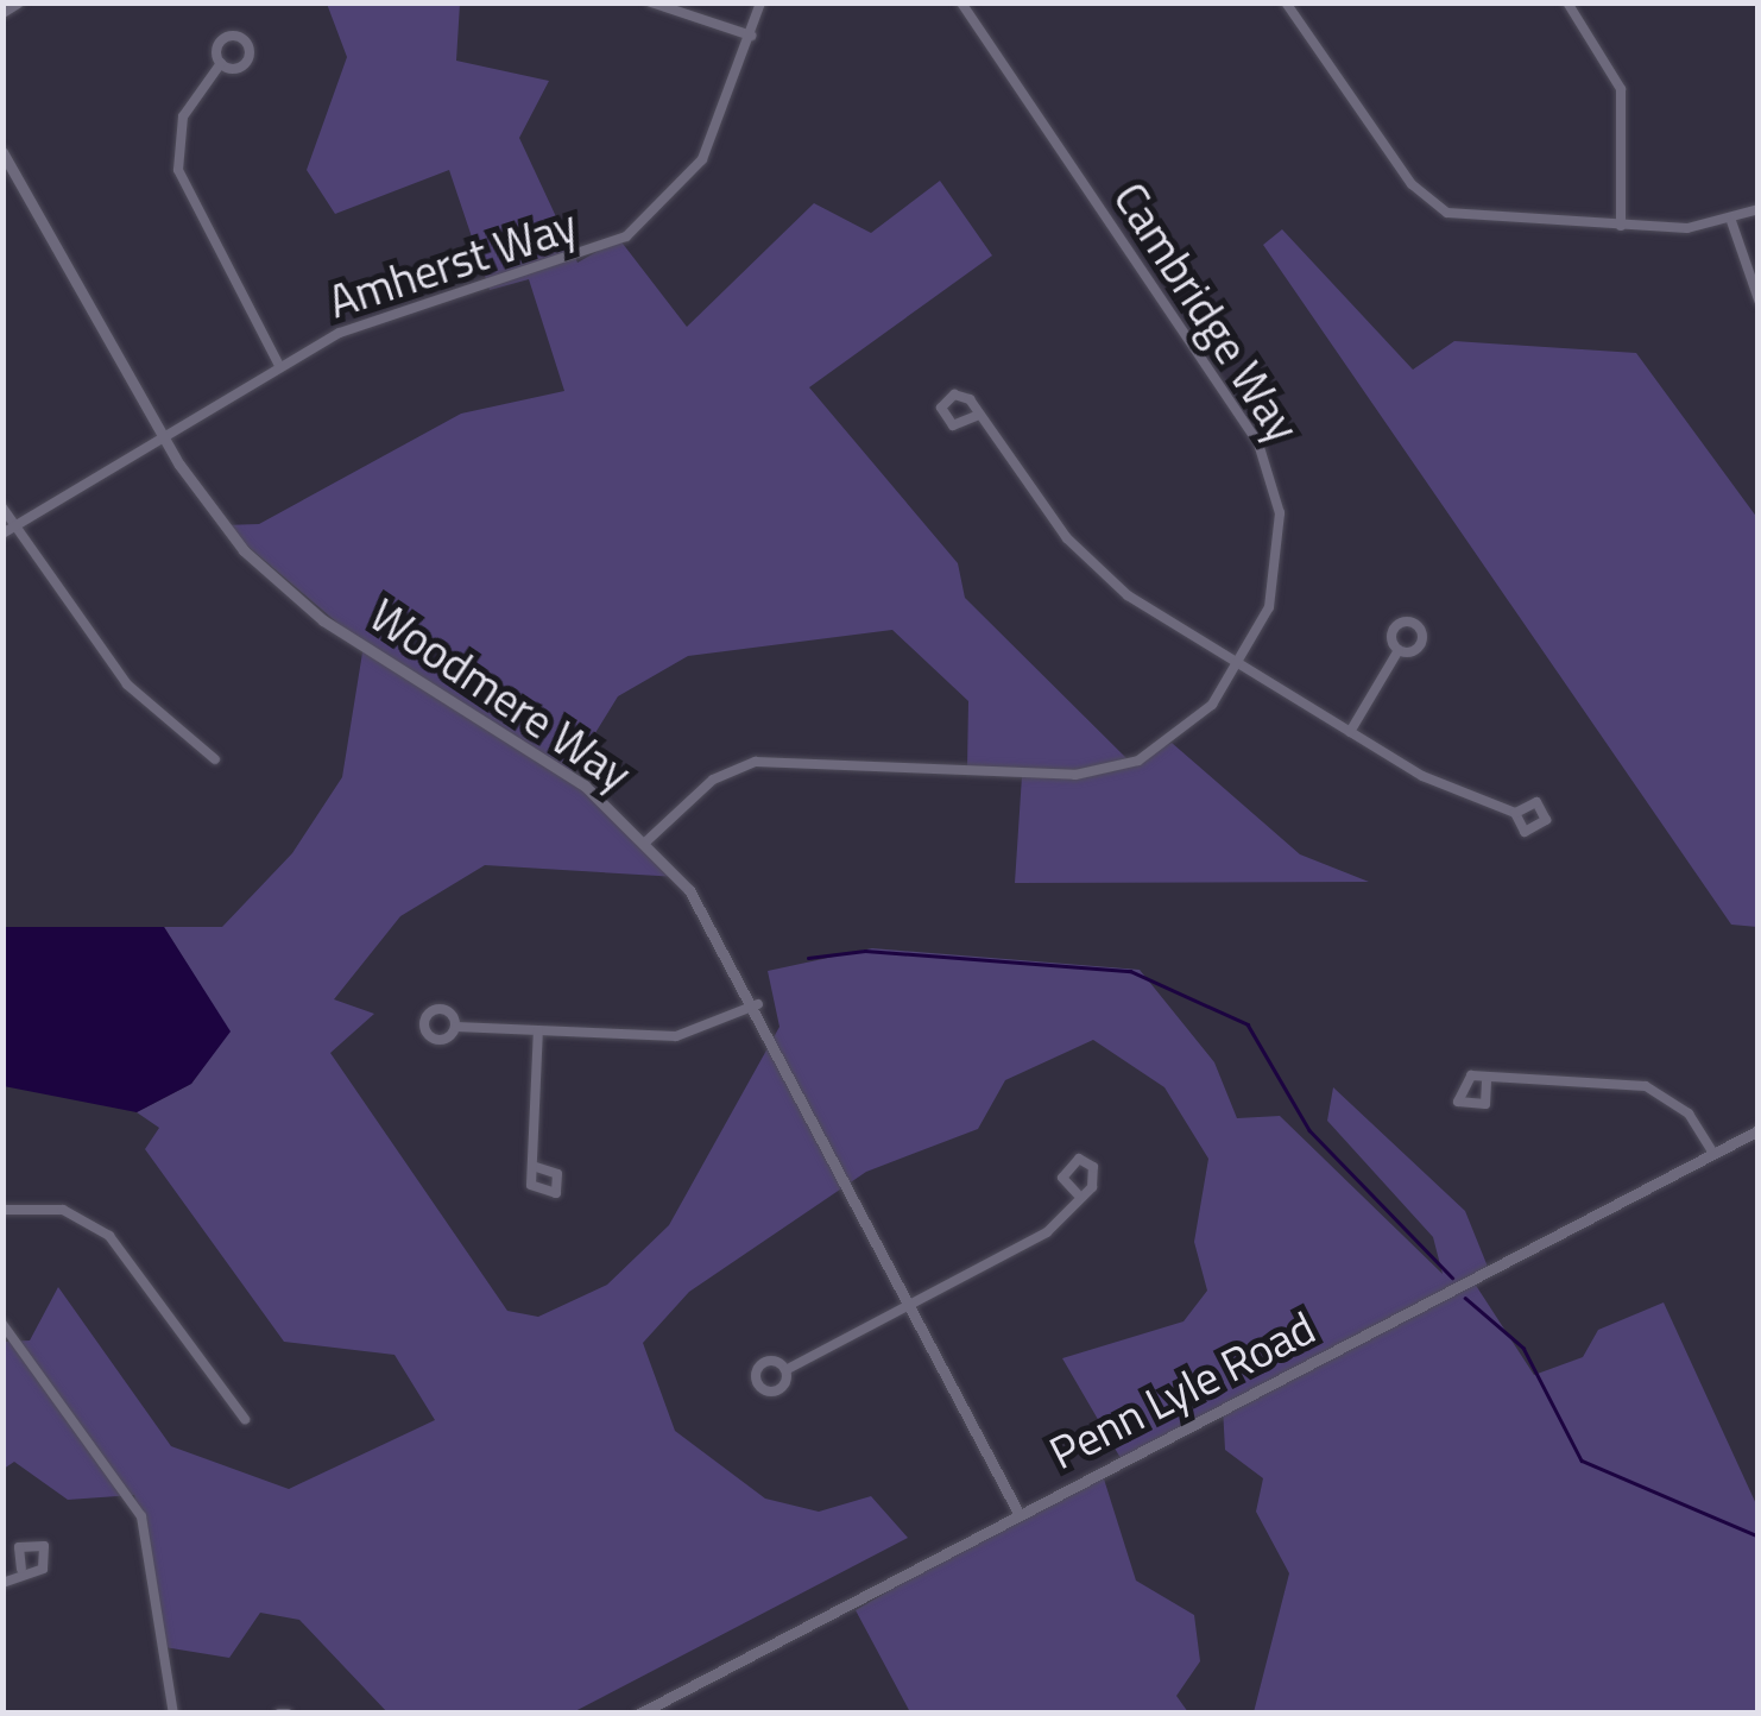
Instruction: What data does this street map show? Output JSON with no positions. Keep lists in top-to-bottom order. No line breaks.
{"streets":{"street":["Amherst Way","Cambridge Way","Woodmere Way","Penn Lyle Road"]},"crossings":[["Amherst Way","Woodmere Way"],["Cambridge Way","Woodmere Way"],["Woodmere Way","Penn Lyle Road"]]}
